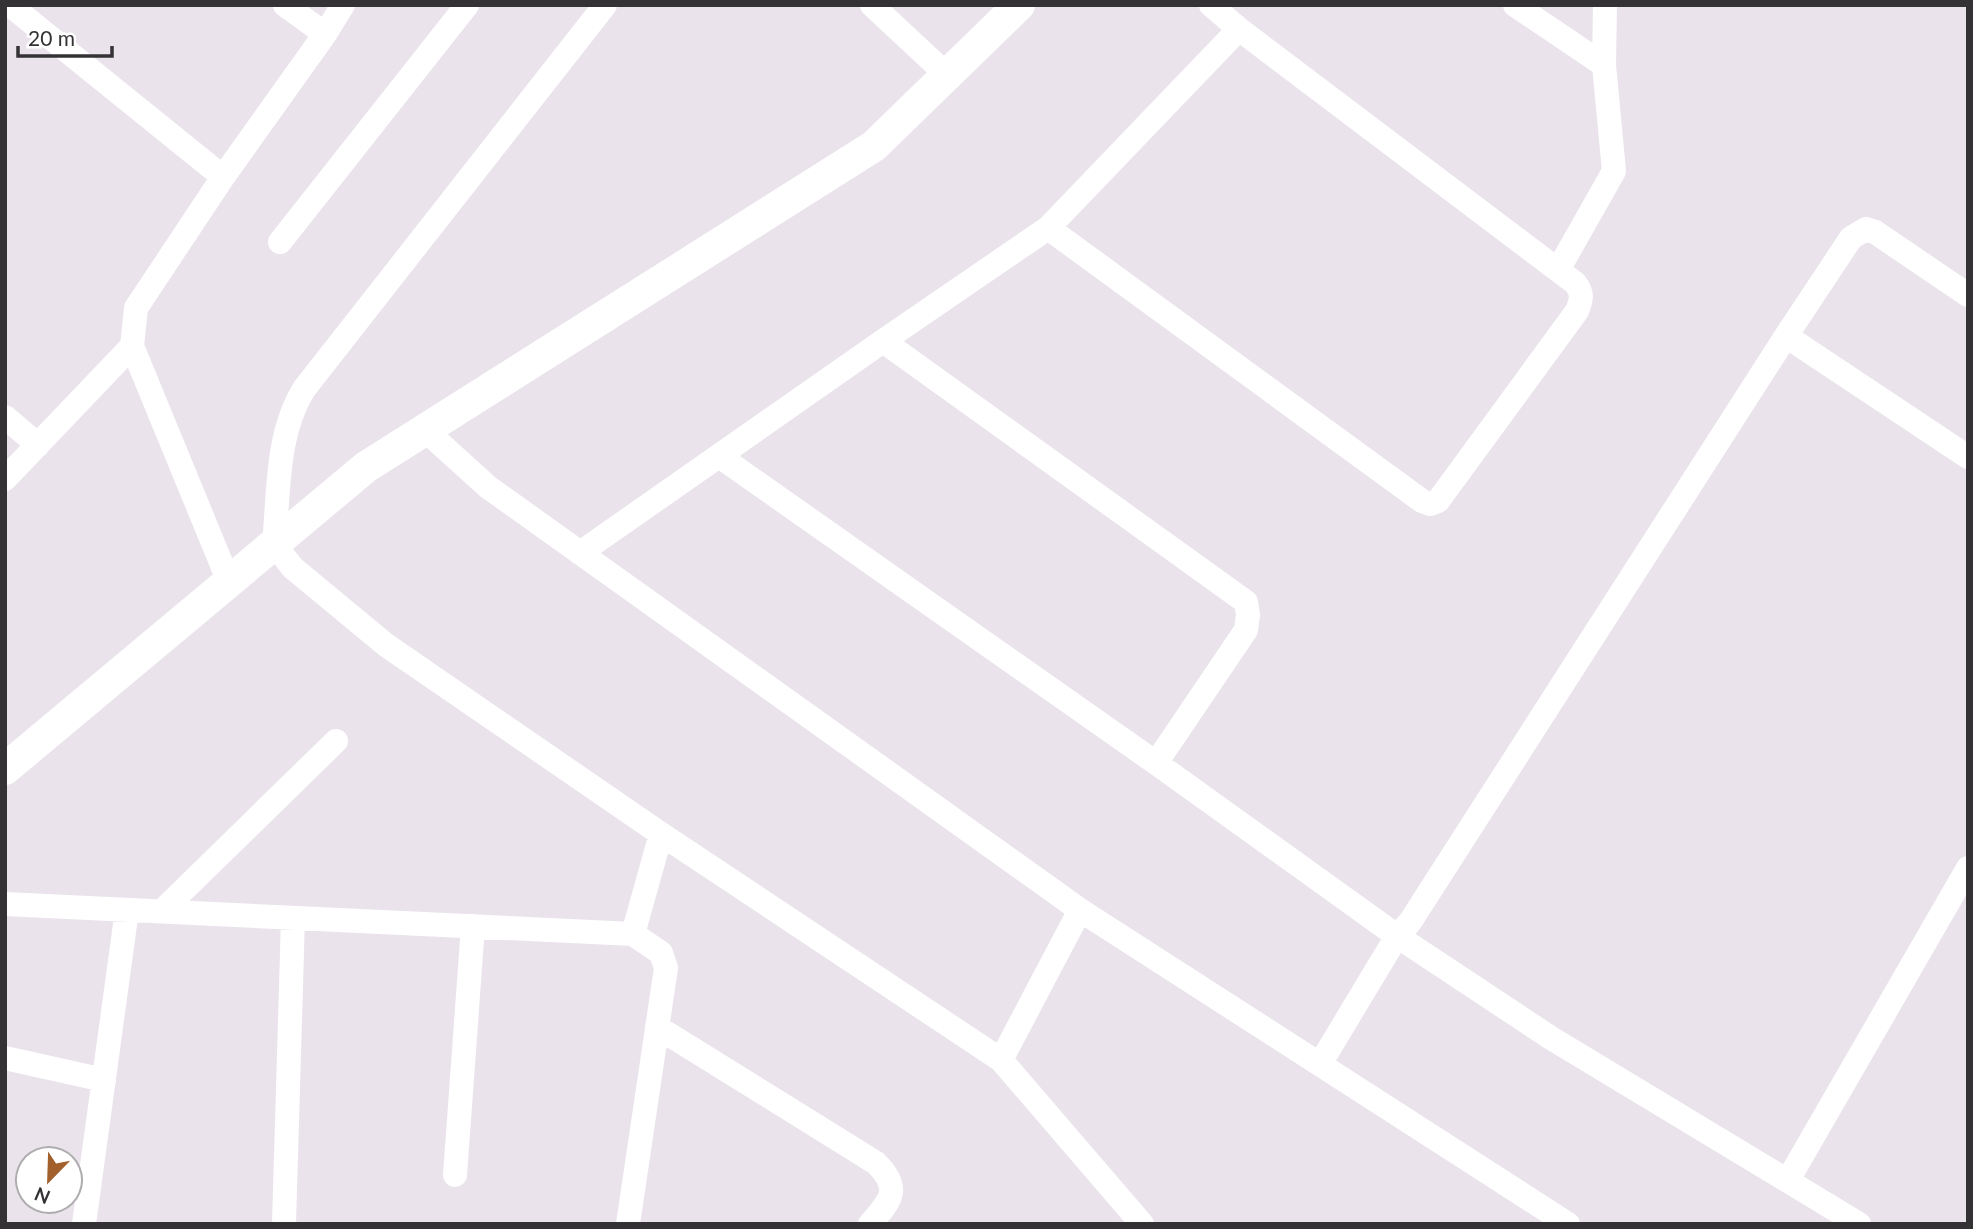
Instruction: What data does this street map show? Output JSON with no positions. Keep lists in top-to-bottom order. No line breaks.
{"scale_bar":"20 m","north":"bottom left"}
